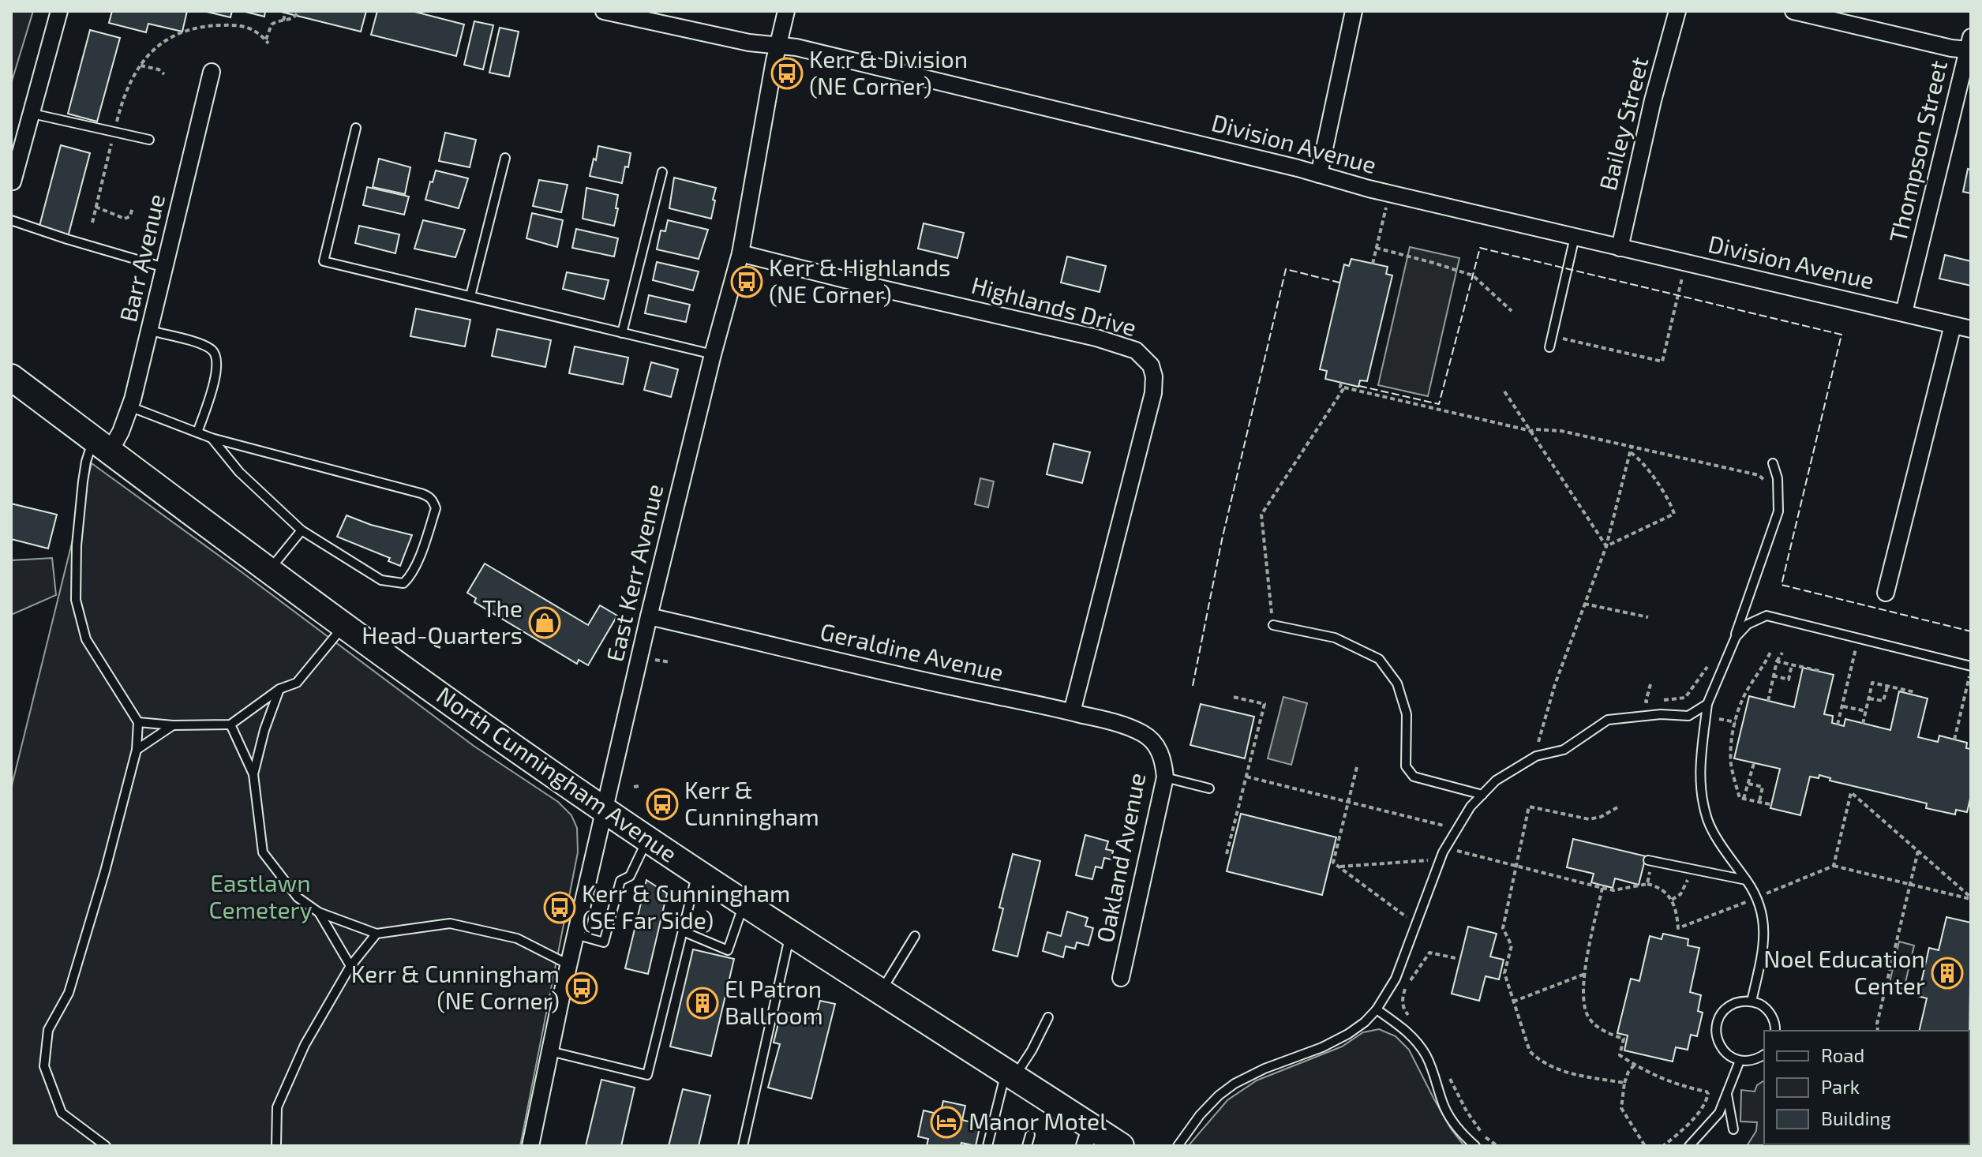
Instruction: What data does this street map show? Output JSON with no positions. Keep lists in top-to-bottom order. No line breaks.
{"streets":{"main road":["North Cunningham Avenue"],"street":["Bailey Street","Division Avenue","Thompson Street","Barr Avenue","Highlands Drive","East Kerr Avenue","Geraldine Avenue","Oakland Avenue"]},"crossings":[["Bailey Street","Division Avenue"],["Division Avenue","Thompson Street"],["Division Avenue","East Kerr Avenue"],["Barr Avenue","North Cunningham Avenue"],["Highlands Drive","East Kerr Avenue"],["Highlands Drive","Geraldine Avenue"],["East Kerr Avenue","Geraldine Avenue"],["East Kerr Avenue","North Cunningham Avenue"],["Geraldine Avenue","Oakland Avenue"]],"parks":["Eastlawn Cemetery"],"places":{"bus stop":["Kerr & Division (NE Corner)","Kerr & Highlands (NE Corner)","Kerr & Cunningham","Kerr & Cunningham (SE Far Side)","Kerr & Cunningham (NE Corner)"],"shop":["The Head-Quarters"],"building":["Noel Education Center","El Patron Ballroom"],"hotel":["Manor Motel"]},"legend":["Road","Park","Building"]}
